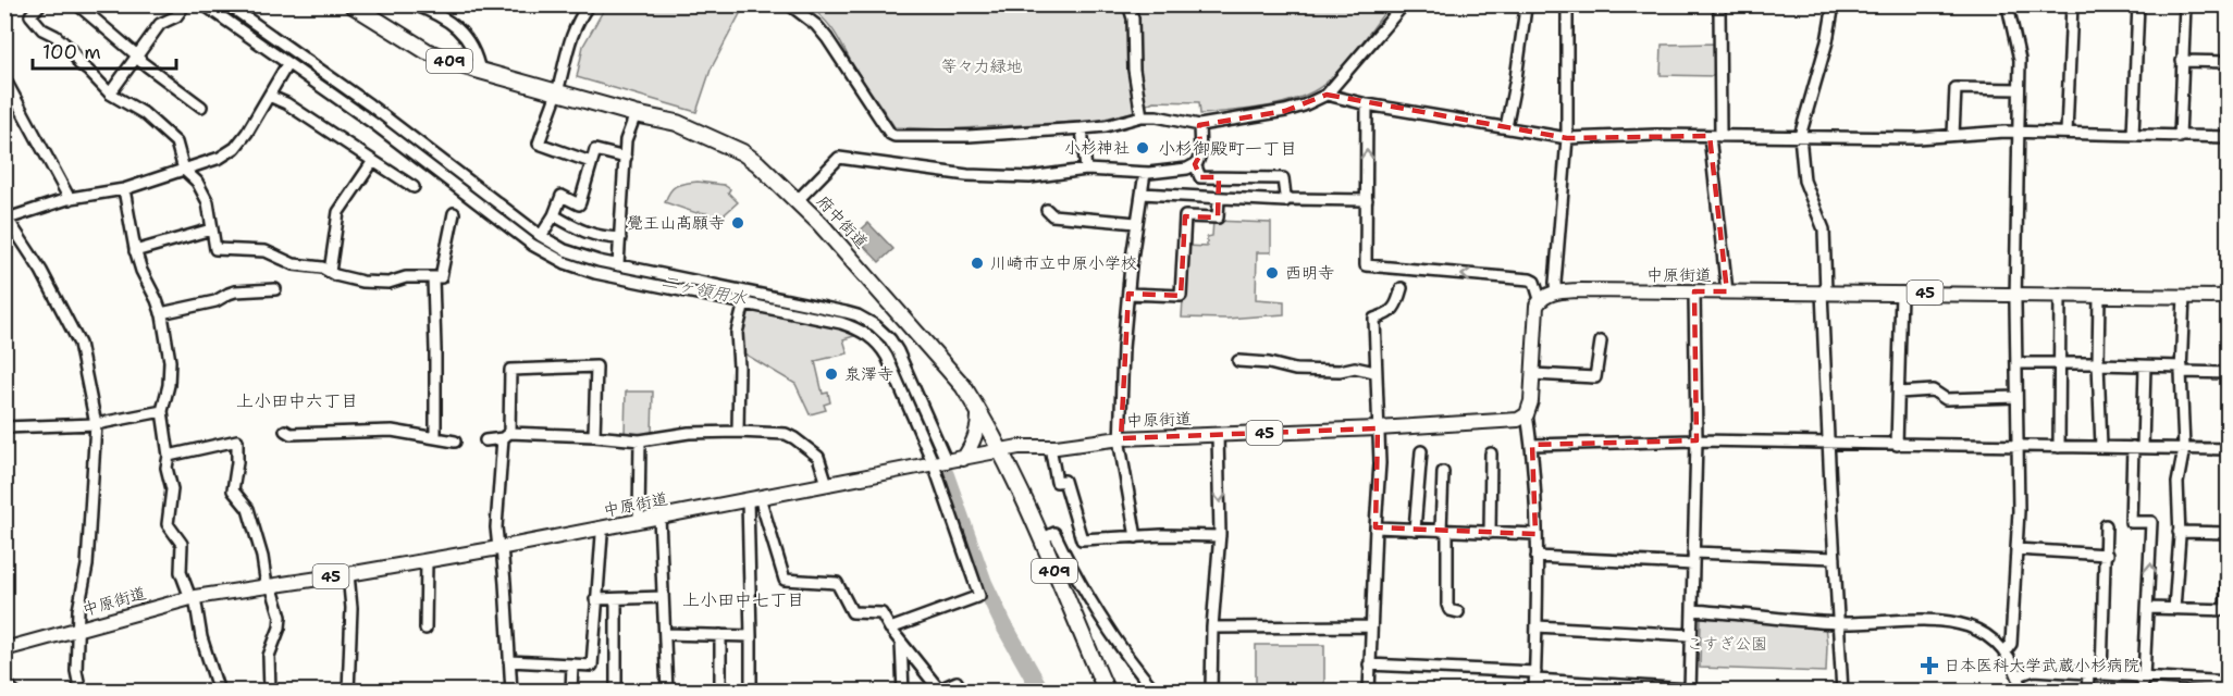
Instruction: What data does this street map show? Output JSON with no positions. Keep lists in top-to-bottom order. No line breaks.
{"streets":{"highway":["409","府中街道"],"main road":["中原街道","45"]},"crossings":[["府中街道","中原街道"]],"districts":["小杉御殿町一丁目","上小田中六丁目","上小田中七丁目"],"water":["二ヶ領用水"],"parks":["等々力緑地","こすぎ公園"],"places":{"other":["小杉神社","覺王山髙願寺","川崎市立中原小学校","西明寺","泉澤寺"],"health":["日本医科大学武蔵小杉病院"]},"scale_bar":"100 m"}
